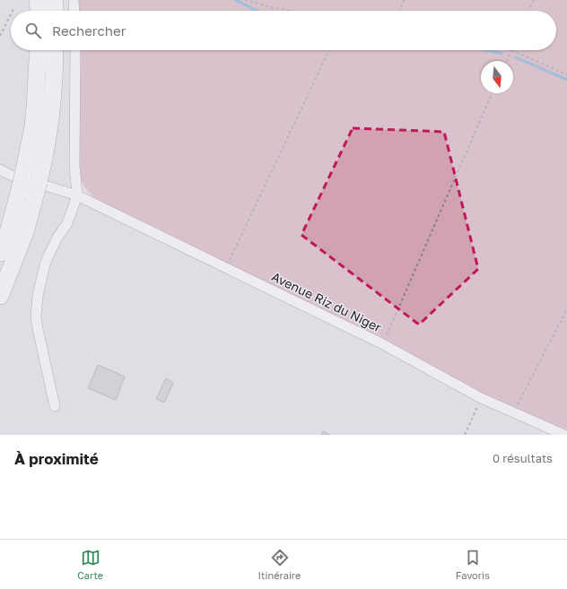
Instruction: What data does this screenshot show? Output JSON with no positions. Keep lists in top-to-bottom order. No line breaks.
{"streets":{"street":["Avenue Riz du Niger"]},"north":"bottom","page":{"search":"Rechercher","heading":["À proximité","0 résultats"],"nav":["Carte","Itinéraire","Favoris"]}}
